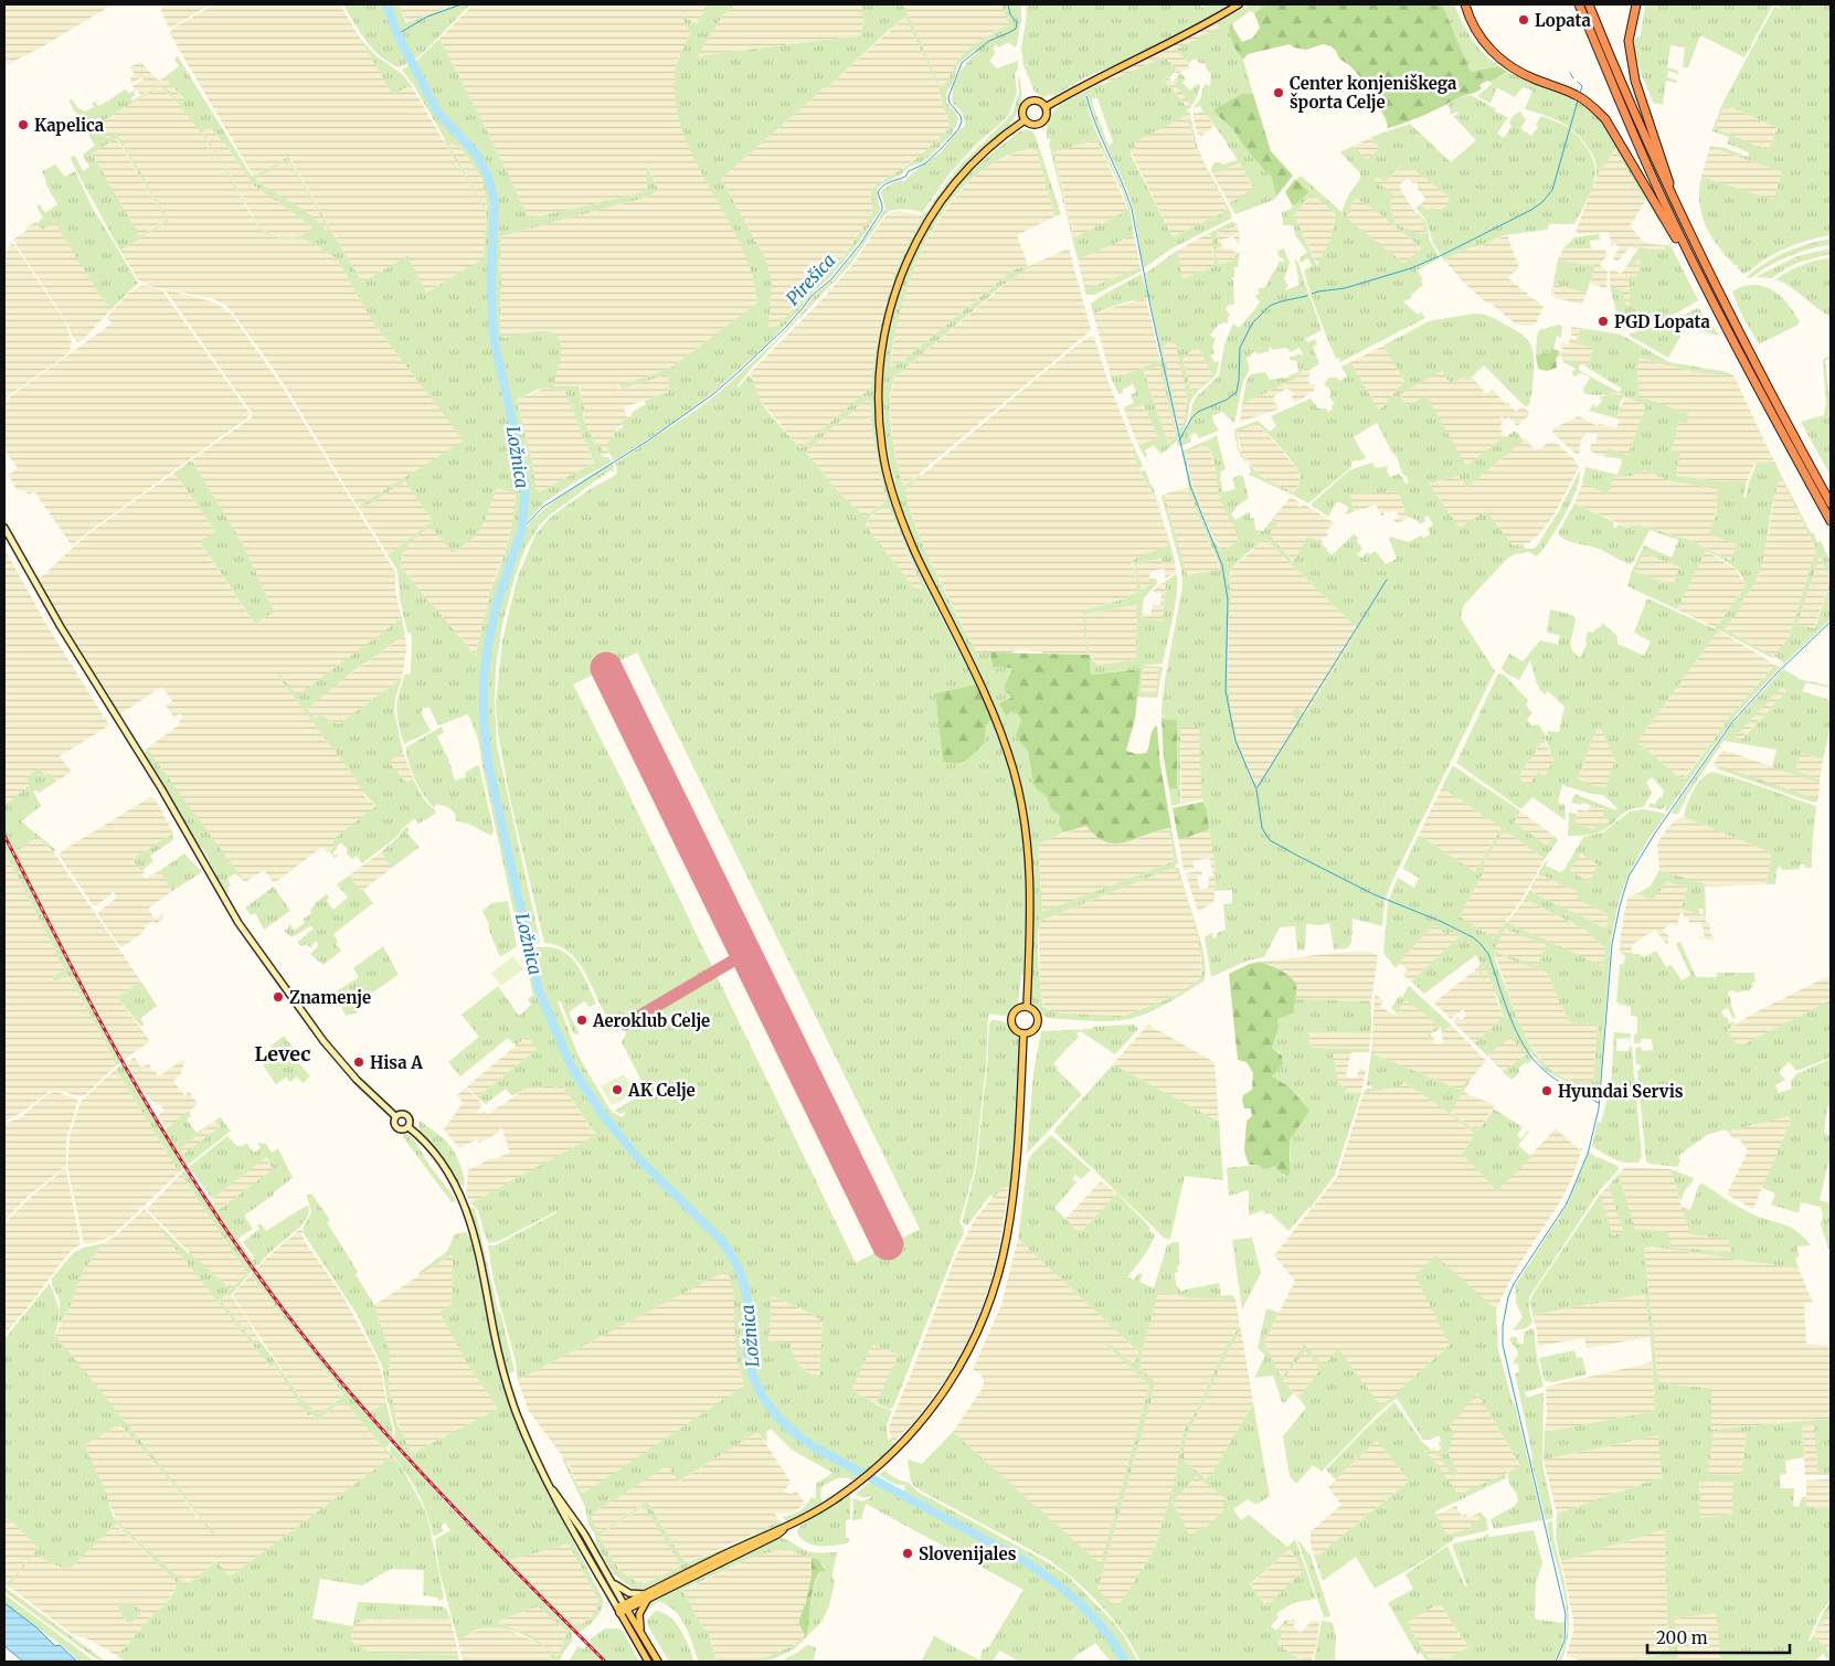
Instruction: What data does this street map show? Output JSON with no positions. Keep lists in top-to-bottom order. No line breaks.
{"districts":["Levec"],"water":["Pirešica","Ložnica"],"places":["Lopata","Center konjeniškega športa Celje","Kapelica","PGD Lopata","Znamenje","Aeroklub Celje","Hisa A","AK Celje","Hyundai Servis","Slovenijales"],"scale_bar":"200 m"}
